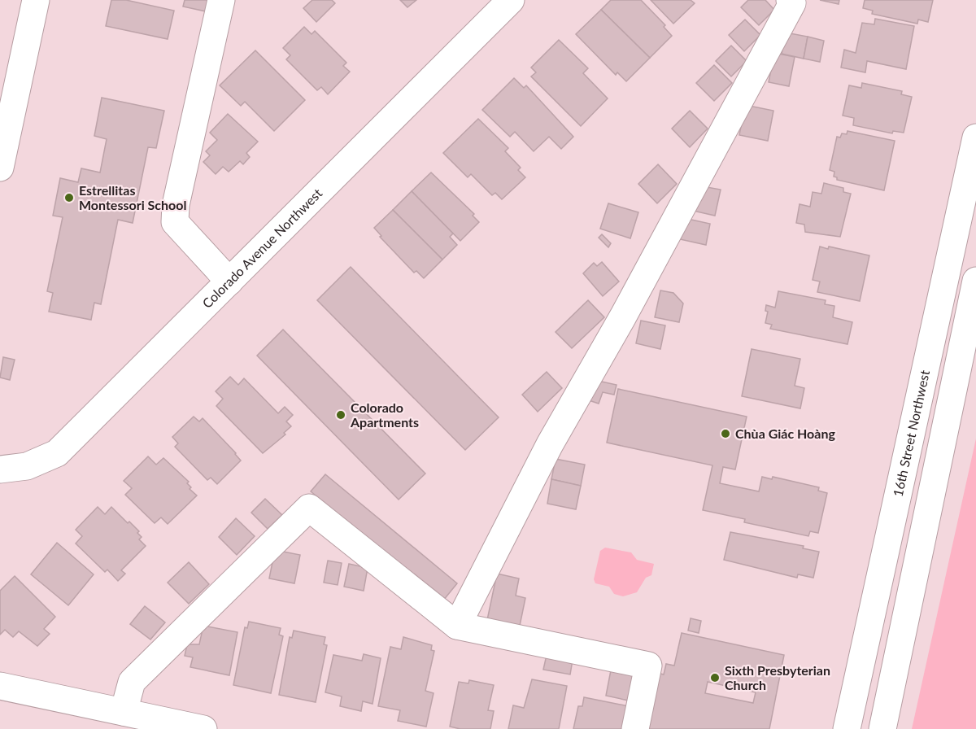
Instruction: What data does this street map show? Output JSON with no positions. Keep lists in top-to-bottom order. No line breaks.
{"streets":{"street":["Colorado Avenue Northwest","16th Street Northwest"]},"places":["Estrellitas Montessori School","Colorado Apartments","Chùa Giác Hoàng","Sixth Presbyterian Church"]}
